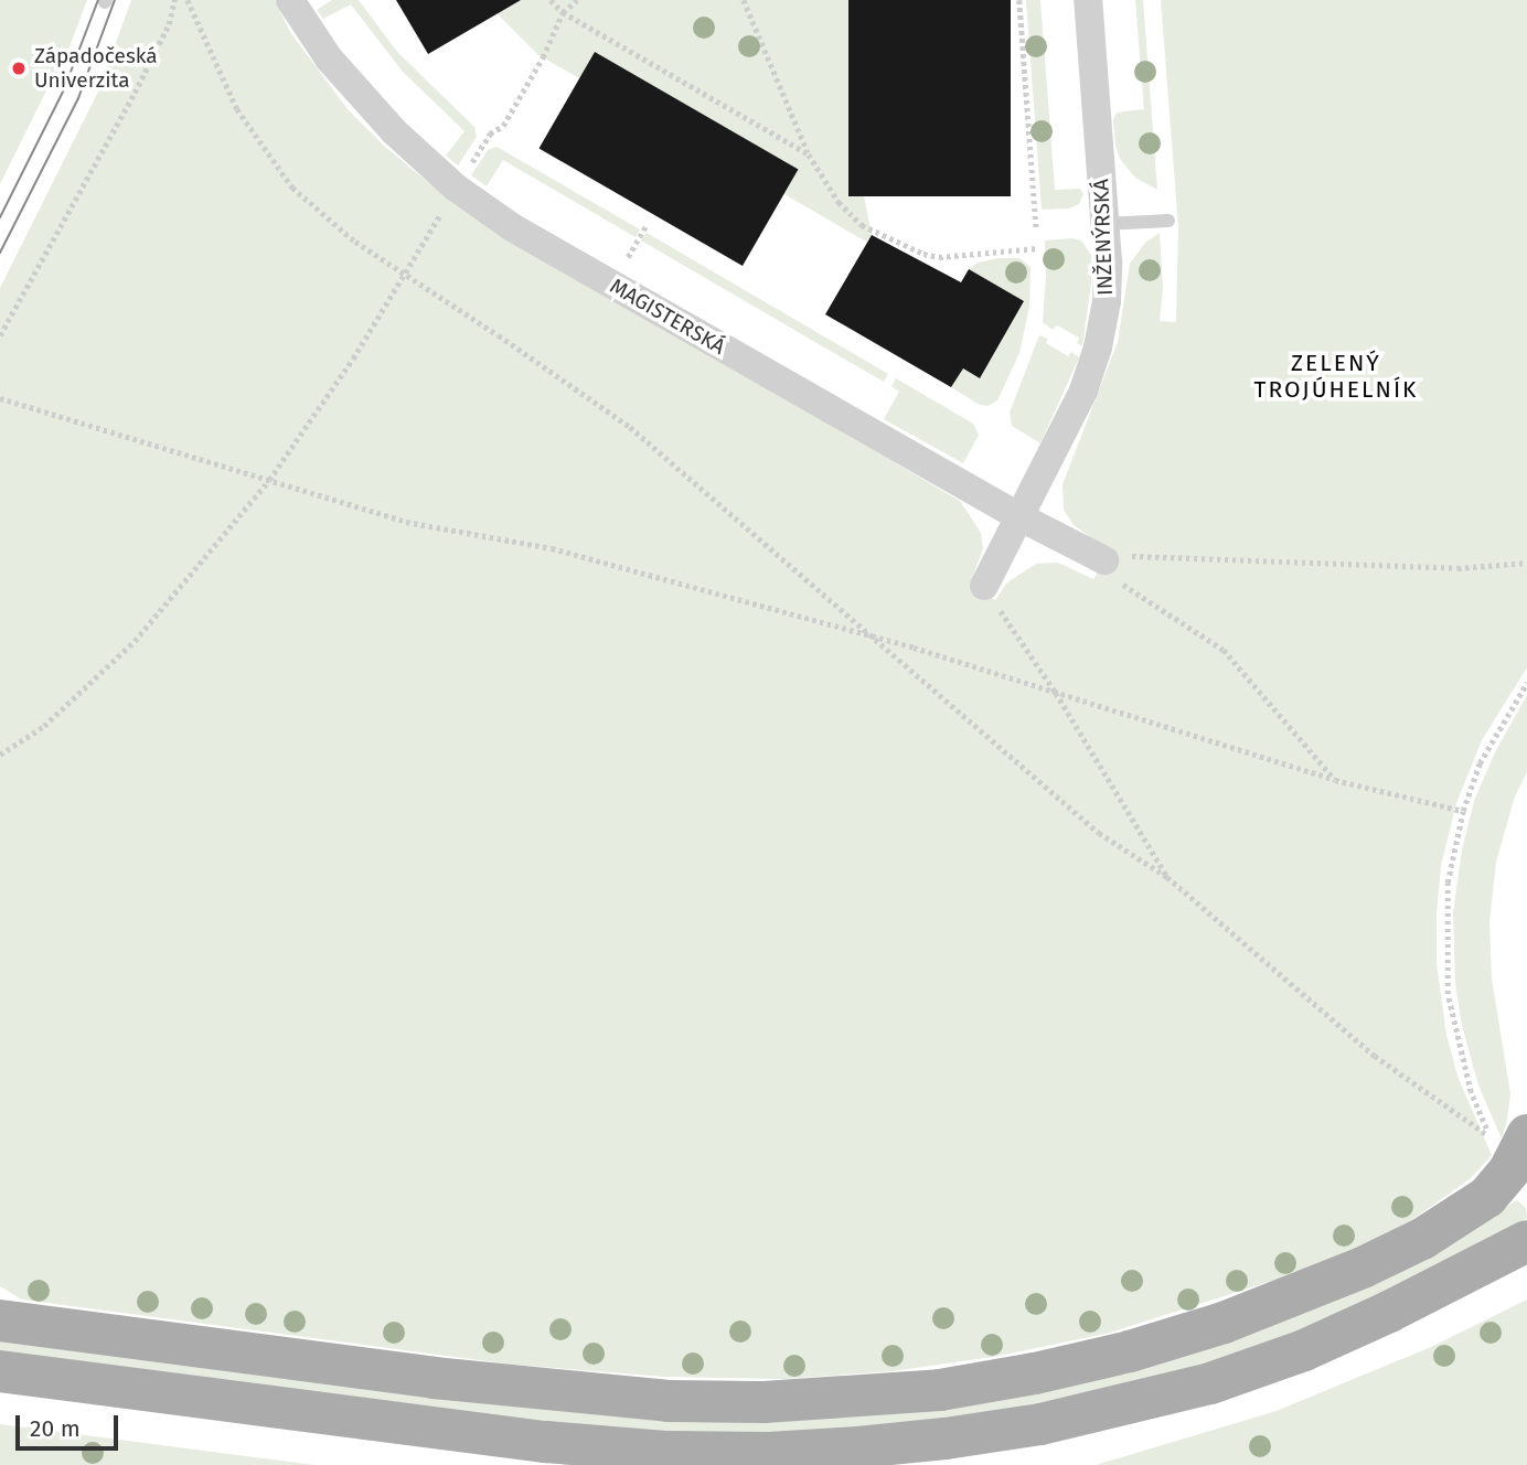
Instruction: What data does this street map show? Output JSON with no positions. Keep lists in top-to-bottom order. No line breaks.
{"streets":{"street":["INŽENÝRSKÁ","MAGISTERSKÁ"]},"crossings":[["INŽENÝRSKÁ","MAGISTERSKÁ"]],"districts":["ZELENÝ TROJÚHELNÍK"],"places":["Západočeská Univerzita"],"scale_bar":"20 m"}
